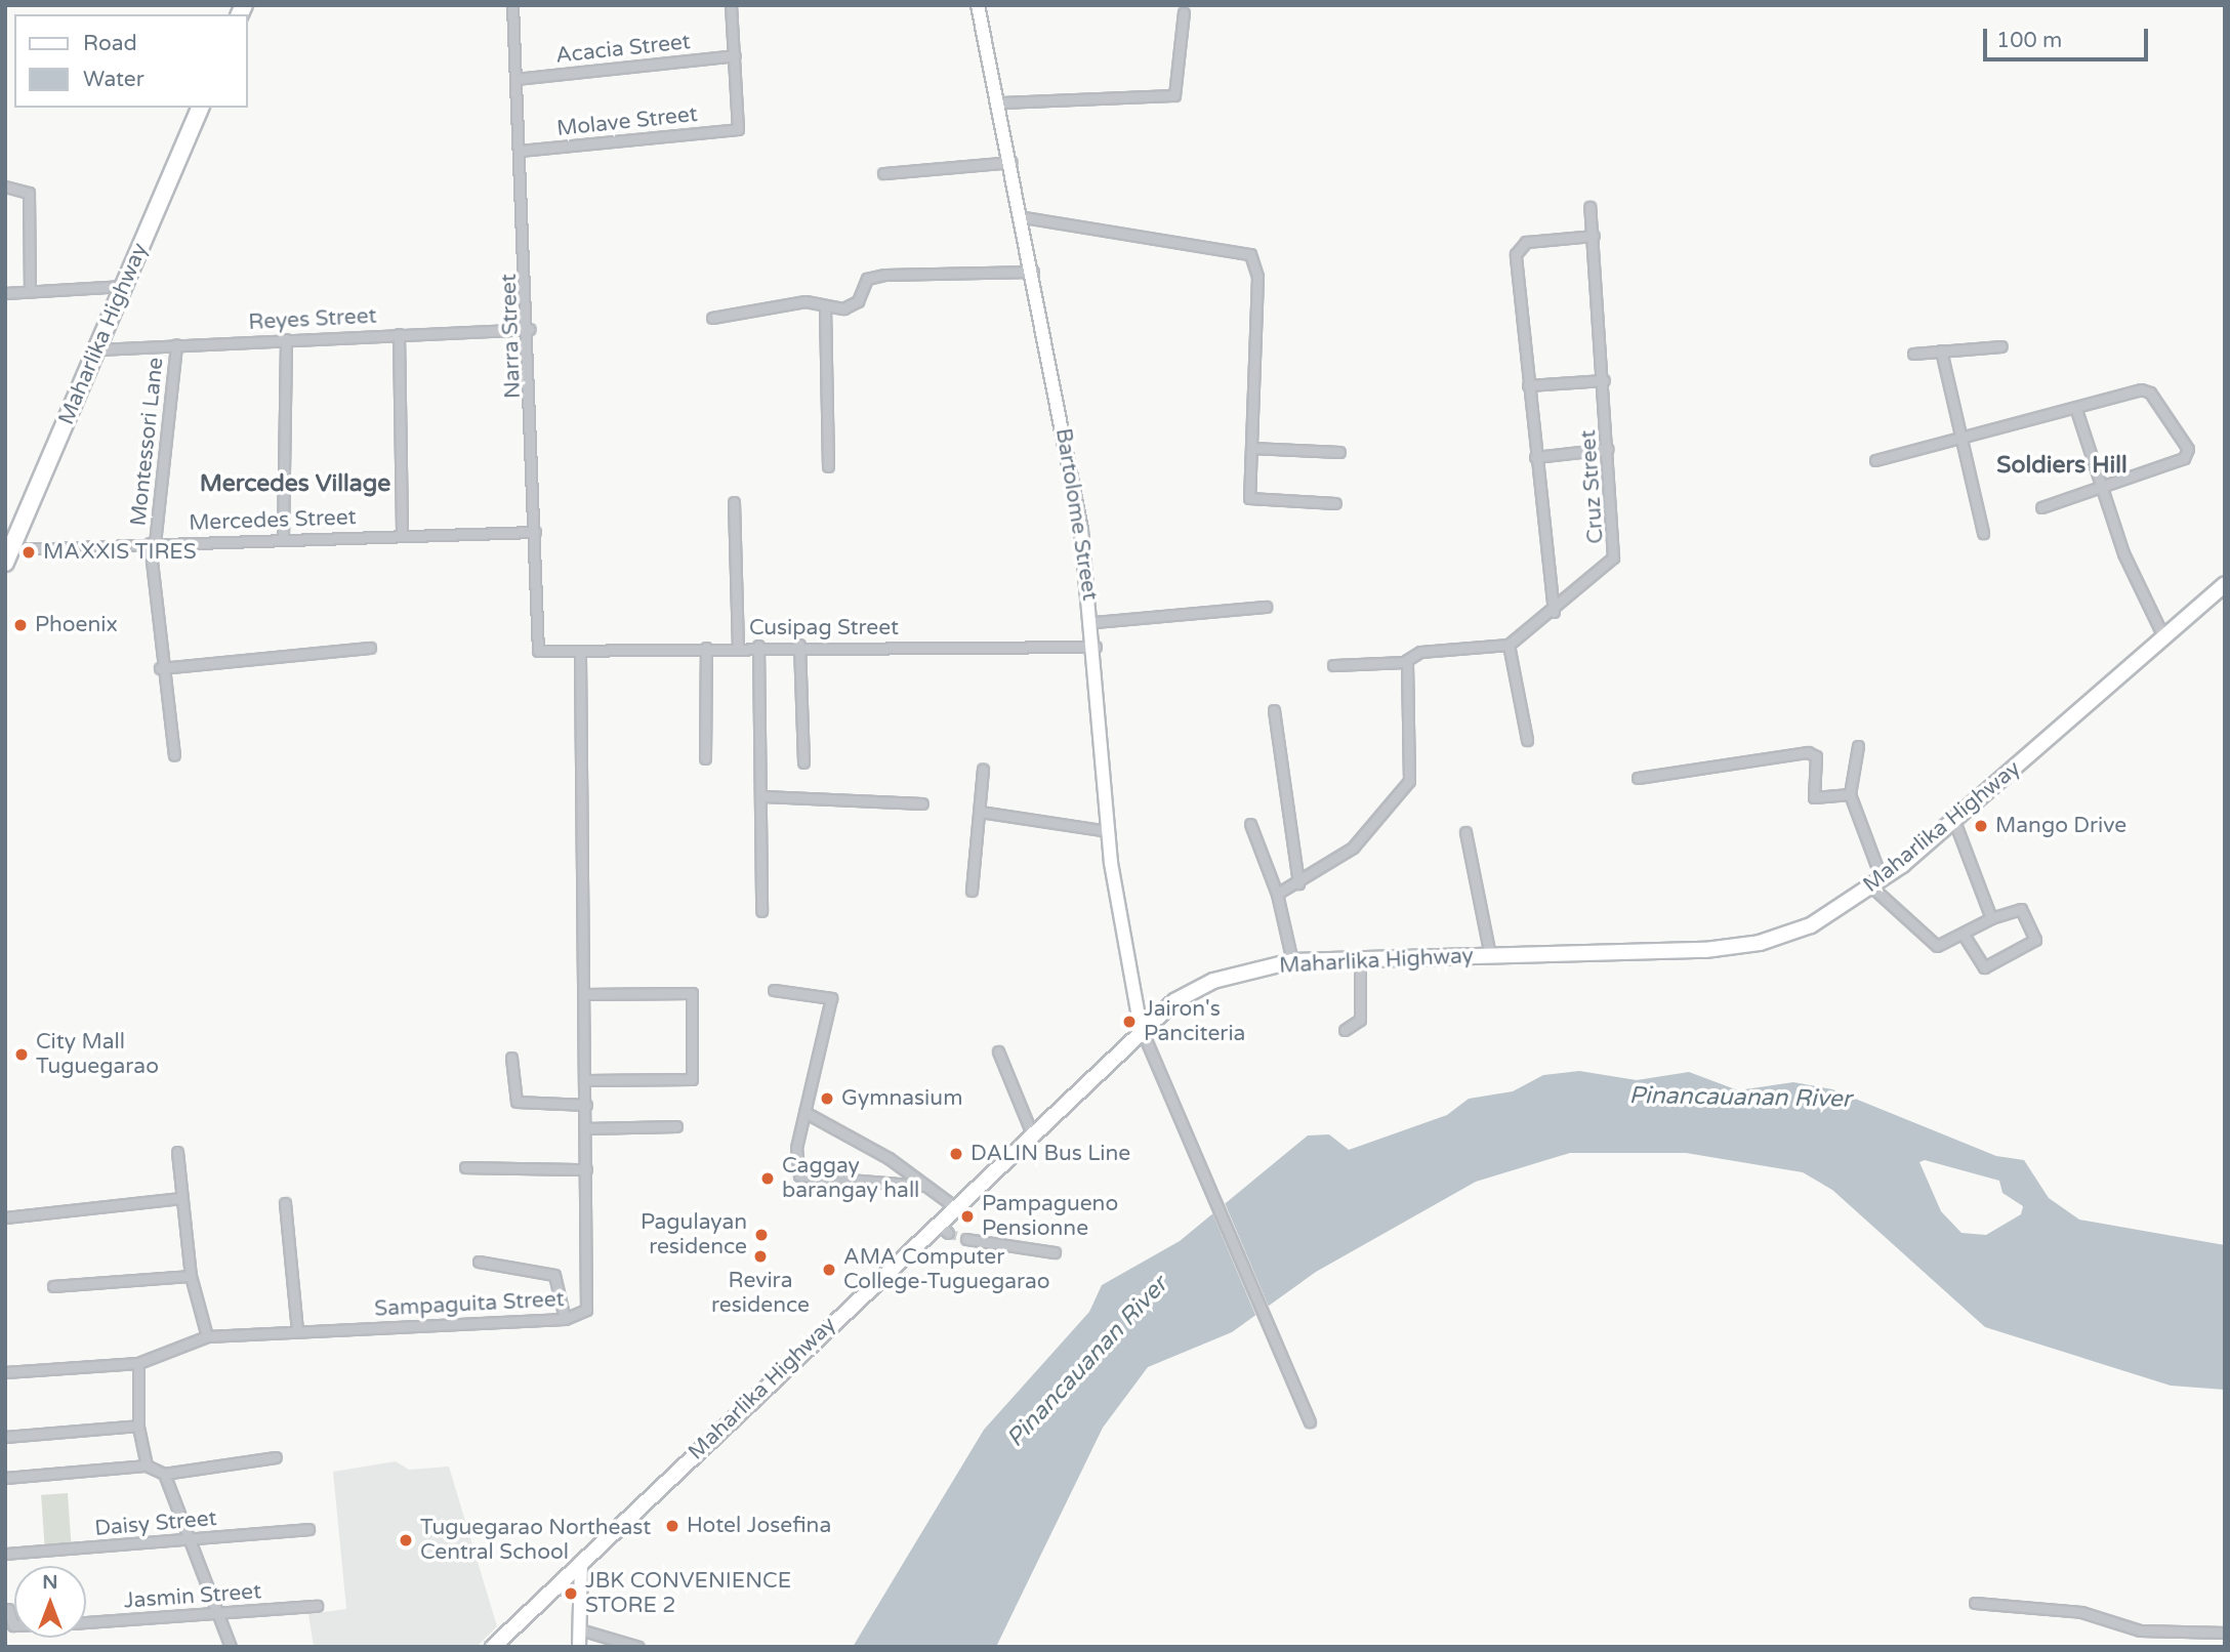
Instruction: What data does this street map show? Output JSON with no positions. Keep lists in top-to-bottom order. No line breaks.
{"streets":{"highway":["Maharlika Highway"],"street":["Acacia Street","Molave Street","Reyes Street","Narra Street","Montessori Lane","Cruz Street","Bartolome Street","Mercedes Street","Cusipag Street","Sampaguita Street","Daisy Street","Jasmin Street"]},"crossings":[["Acacia Street","Molave Street"],["Acacia Street","Narra Street"],["Molave Street","Narra Street"],["Reyes Street","Maharlika Highway"],["Reyes Street","Narra Street"],["Reyes Street","Montessori Lane"],["Maharlika Highway","Bartolome Street"],["Maharlika Highway","Mercedes Street"],["Narra Street","Mercedes Street"],["Narra Street","Cusipag Street"],["Montessori Lane","Mercedes Street"],["Bartolome Street","Cusipag Street"],["Cusipag Street","Sampaguita Street"]],"districts":["Soldiers Hill","Mercedes Village"],"water":["Pinancauanan River"],"places":["MAXXIS TIRES","Phoenix","Mango Drive","Jairon's Panciteria","City Mall Tuguegarao","Gymnasium","DALIN Bus Line","Caggay barangay hall","Pampagueno Pensionne","Pagulayan residence","Revira residence","AMA Computer College-Tuguegarao","Hotel Josefina","Tuguegarao Northeast Central School","JBK CONVENIENCE STORE 2"],"legend":["Road","Water"],"scale_bar":"100 m","north":"top"}
